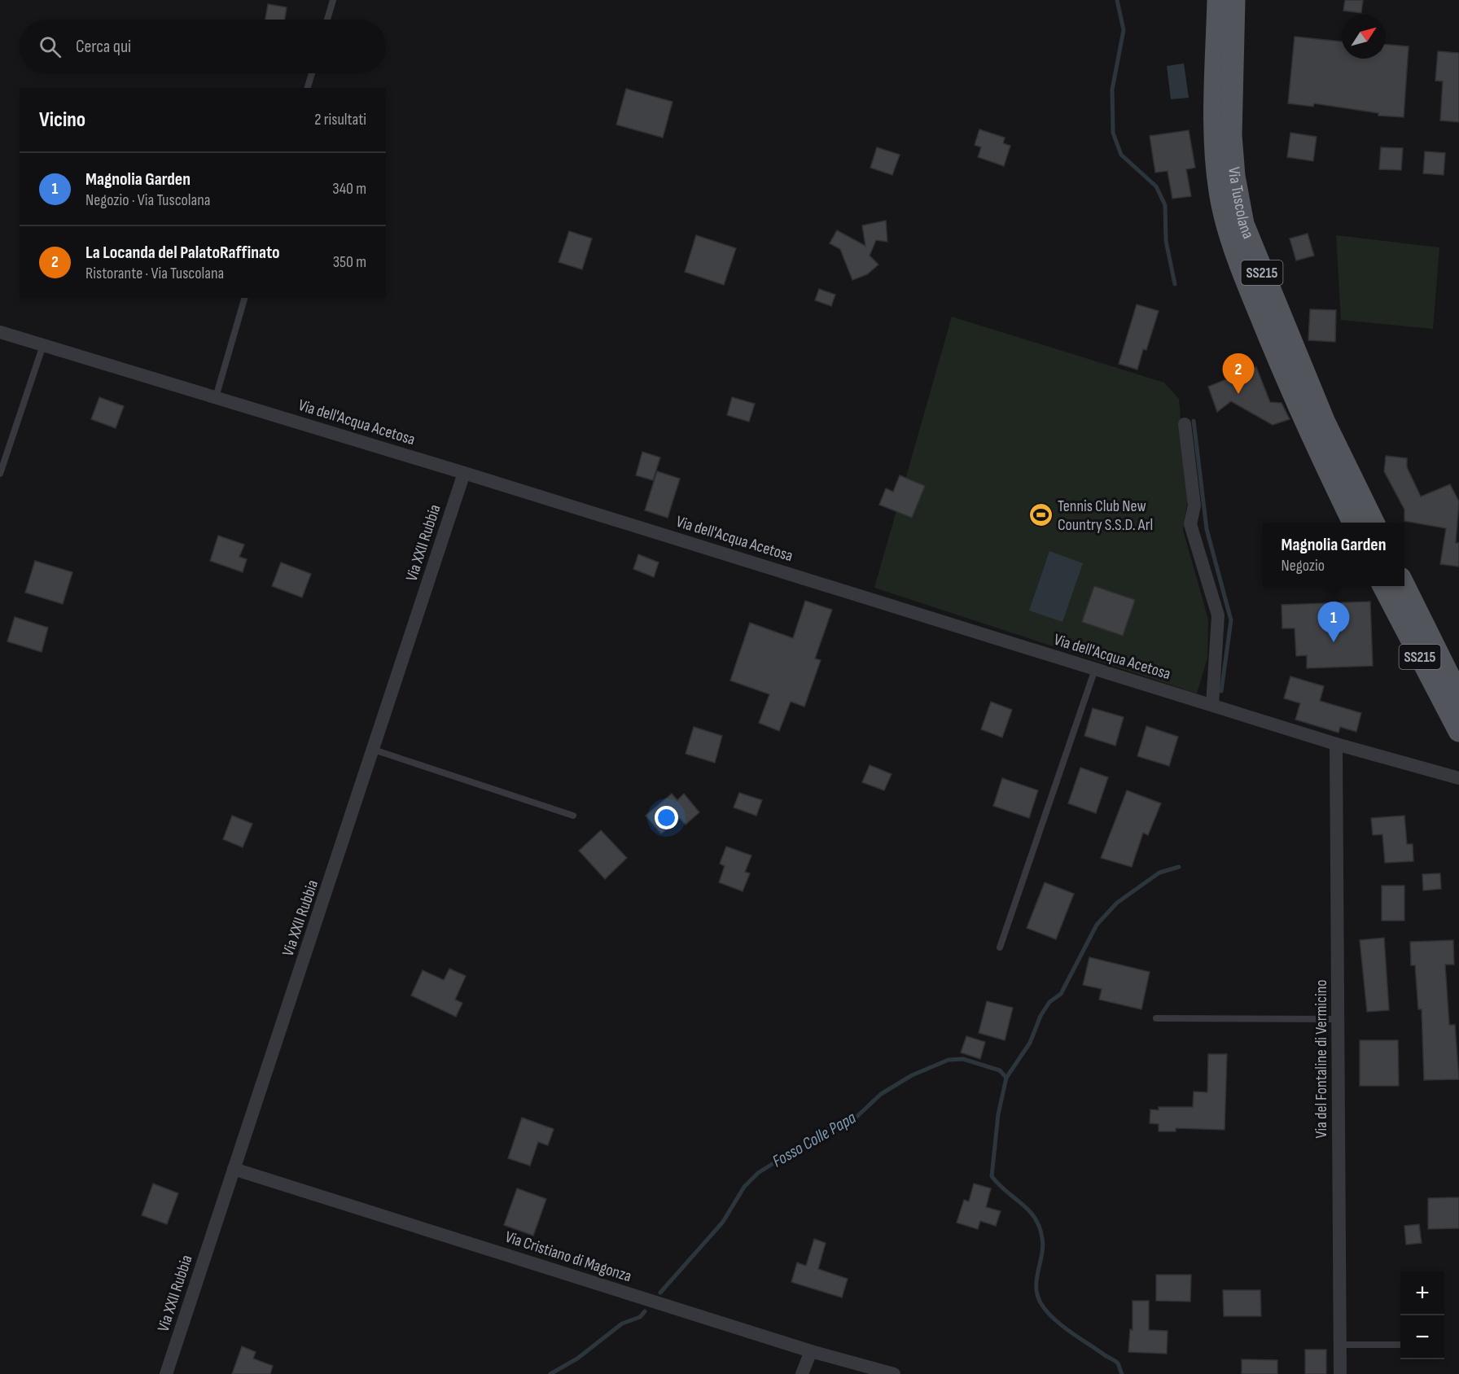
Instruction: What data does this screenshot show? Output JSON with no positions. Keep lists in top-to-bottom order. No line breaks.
{"streets":{"main road":["Via Tuscolana","SS215"],"street":["Via dell'Acqua Acetosa","Via XXII Rubbia","Via del Fontaline di Vermicino","Via Cristiano di Magonza"]},"crossings":[["Via dell'Acqua Acetosa","Via XXII Rubbia"],["Via dell'Acqua Acetosa","Via del Fontaline di Vermicino"],["Via XXII Rubbia","Via Cristiano di Magonza"]],"water":["Fosso Colle Papa"],"places":{"sports":["Tennis Club New Country S.S.D. Arl"]},"north":"top right","page":{"search":"Cerca qui","heading":["Vicino","2 risultati"],"list":[{"mark":"1","name":"Magnolia Garden","note":"Negozio · Via Tuscolana","value":"340 m"},{"mark":"2","name":"La Locanda del PalatoRaffinato","note":"Ristorante · Via Tuscolana","value":"350 m"}],"pins":["2","1"],"popup":["Magnolia Garden","Negozio"],"map_buttons":["+","−"]}}
